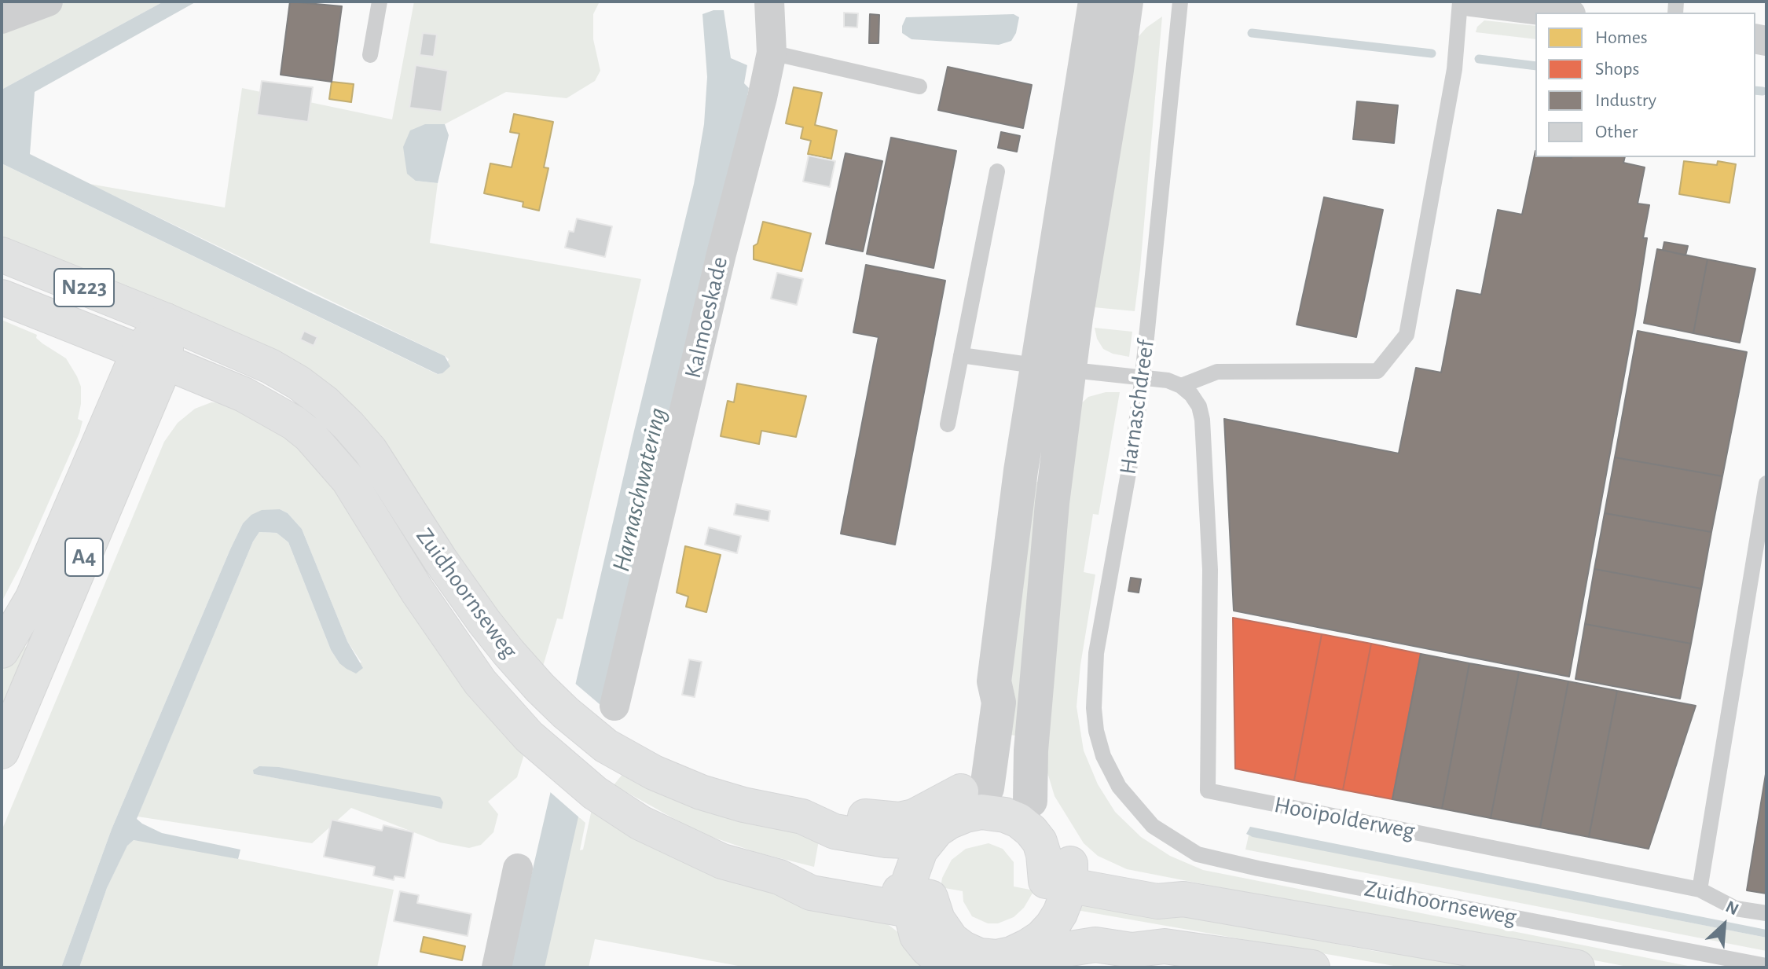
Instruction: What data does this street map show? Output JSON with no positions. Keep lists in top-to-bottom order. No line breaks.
{"streets":{"main road":["N223","A4","Zuidhoornseweg"],"street":["Kalmoeskade"],"lane":["Harnaschdreef","Hooipolderweg"]},"crossings":[["N223","A4"],["N223","Zuidhoornseweg"],["Harnaschdreef","Zuidhoornseweg"],["A4","Zuidhoornseweg"]],"water":["Harnaschwatering"],"legend":["Homes","Shops","Industry","Other"],"north":"top right"}
